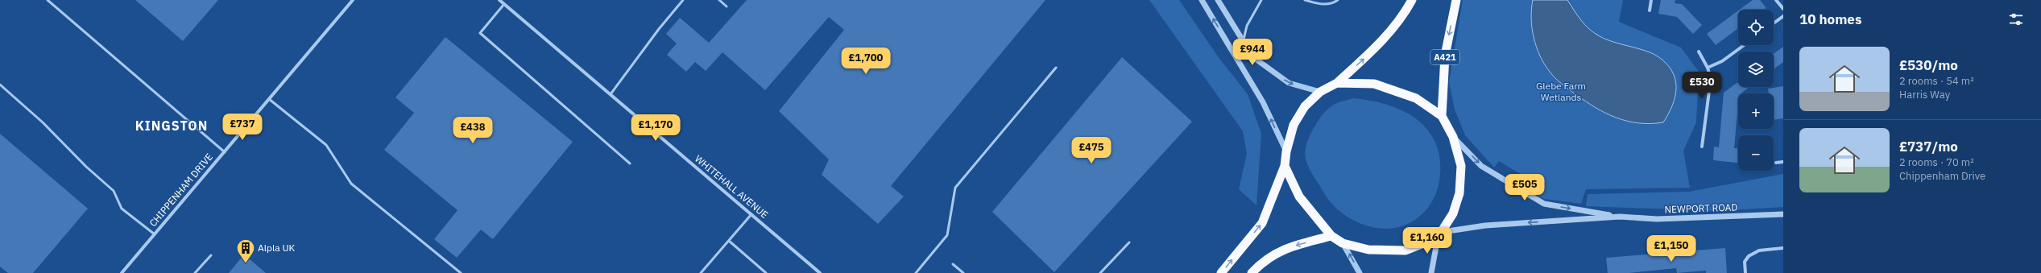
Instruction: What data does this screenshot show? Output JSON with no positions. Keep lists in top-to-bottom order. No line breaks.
{"streets":{"highway":["A421"],"street":["WHITEHALL AVENUE","CHIPPENHAM DRIVE","NEWPORT ROAD"]},"districts":["KINGSTON"],"parks":["Glebe Farm Wetlands"],"places":{"building":["Alpla UK"]},"page":{"heading":"10 homes","map_buttons":["+","−"],"price":["£944","£1,700","£530","£737","£1,170","£438","£475","£505","£1,160","£1,150"],"list":[{"name":"£530/mo","note":"2 rooms · 54 m² · Harris Way"},{"name":"£737/mo","note":"2 rooms · 70 m² · Chippenham Drive"}]}}
